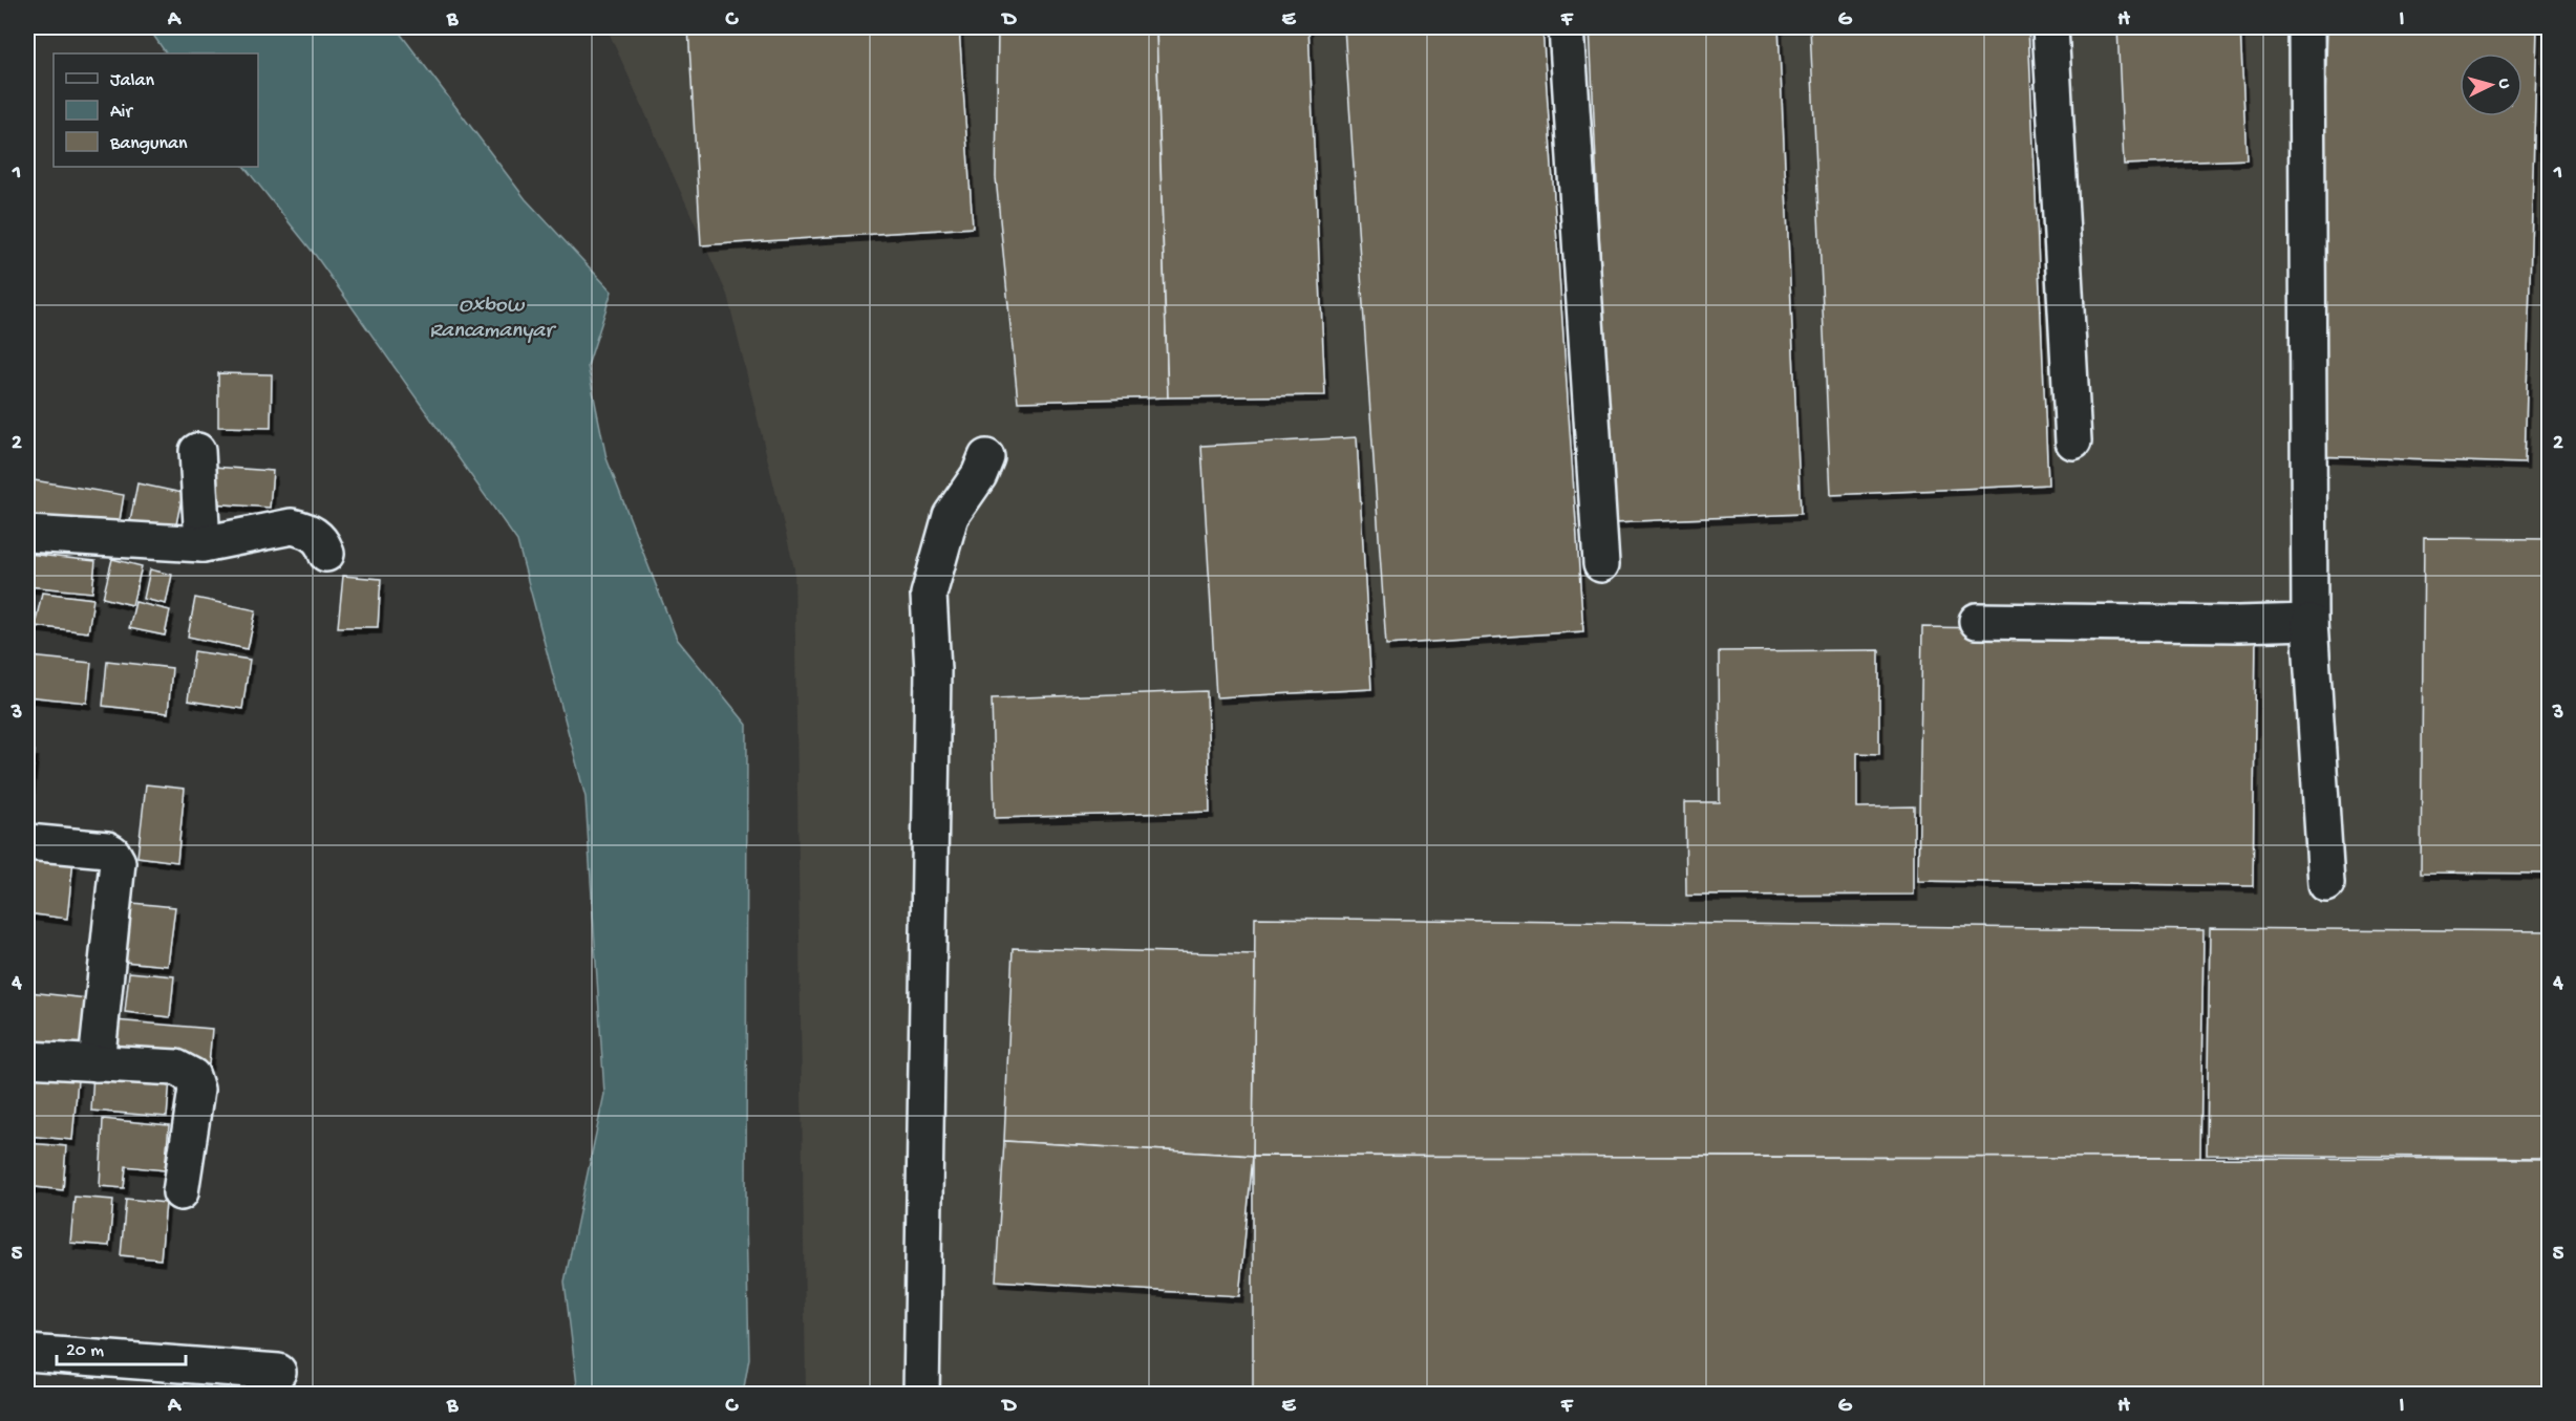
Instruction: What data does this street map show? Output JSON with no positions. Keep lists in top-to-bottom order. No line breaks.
{"water":["Oxbow Rancamanyar"],"legend":["Jalan","Air","Bangunan"],"scale_bar":"20 m","north":"right","grid":{"columns":["A","B","C","D","E","F","G","H","I"],"rows":["1","2","3","4","5"]}}
